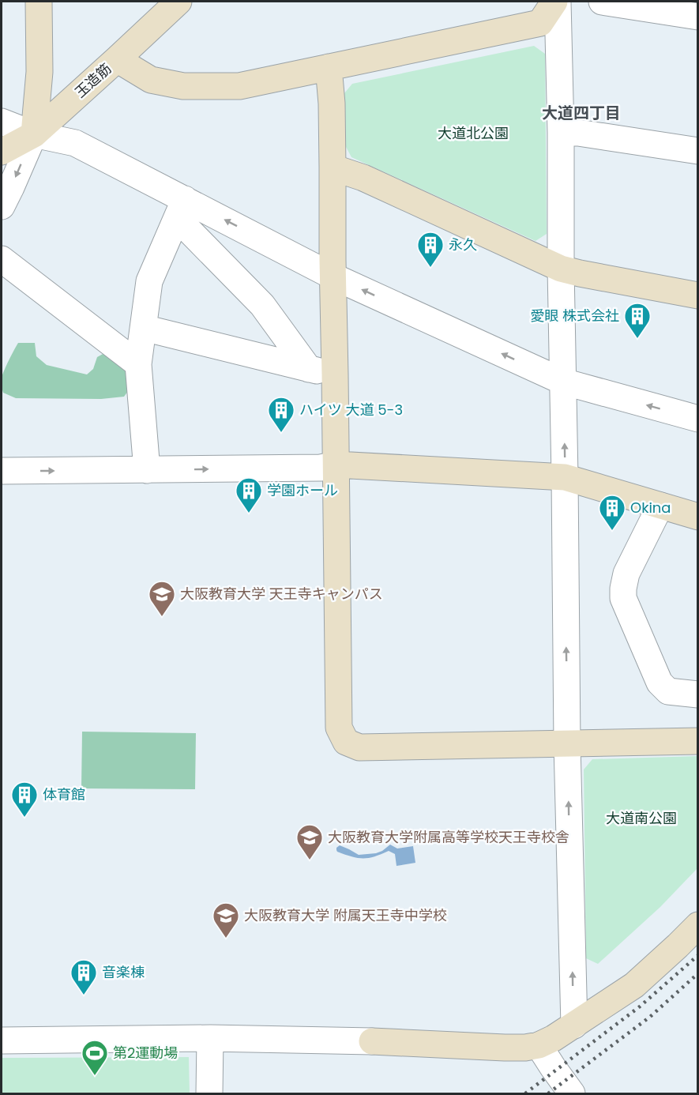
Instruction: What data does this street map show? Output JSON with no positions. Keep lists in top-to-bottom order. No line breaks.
{"streets":{"street":["玉造筋"]},"districts":["大道四丁目"],"parks":["大道北公園","大道南公園"],"places":{"building":["永久","愛眼 株式会社","ハイツ 大道 5-3","学園ホール","Okina","体育館","音楽棟"],"school or university":["大阪教育大学 天王寺キャンパス","大阪教育大学附属高等学校天王寺校舎","大阪教育大学 附属天王寺中学校"],"sports":["第2運動場"]}}
